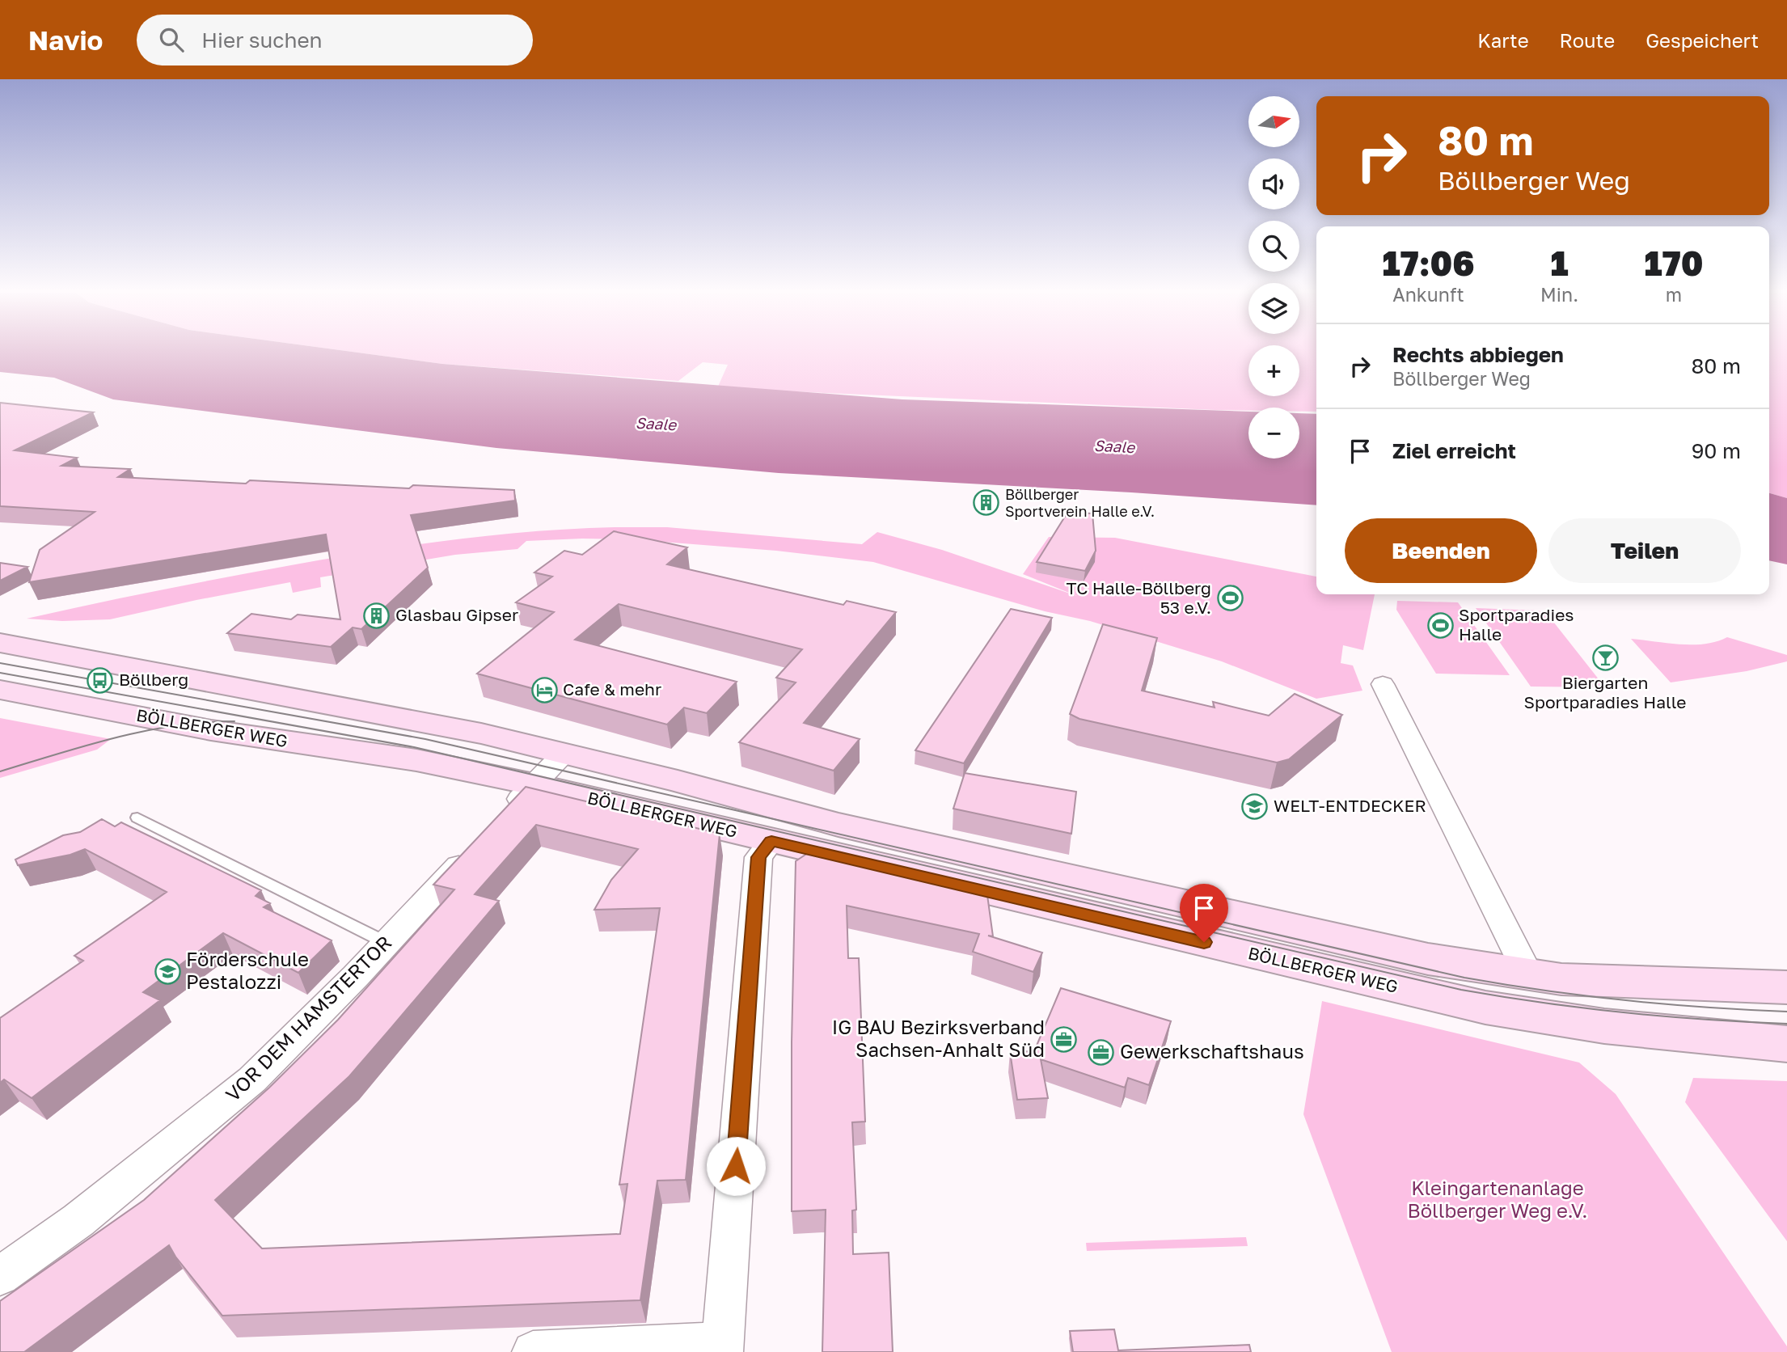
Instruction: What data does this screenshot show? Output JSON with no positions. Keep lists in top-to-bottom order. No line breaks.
{"streets":{"street":["BÖLLBERGER WEG","VOR DEM HAMSTERTOR"]},"water":["Saale"],"parks":["Kleingartenanlage Böllberger Weg e.V."],"places":{"building":["Böllberger Sportverein Halle e.V.","Glasbau Gipser"],"sports":["TC Halle-Böllberg 53 e.V.","Sportparadies Halle"],"bar":["Biergarten Sportparadies Halle"],"bus stop":["Böllberg"],"hotel":["Cafe & mehr"],"school or university":["WELT-ENTDECKER","Förderschule Pestalozzi"],"office":["IG BAU Bezirksverband Sachsen-Anhalt Süd","Gewerkschaftshaus"]},"north":"right","page":{"header":"Navio","search":"Hier suchen","nav":["Karte","Route","Gespeichert"],"map_buttons":["+","−"],"turn":["80 m","Böllberger Weg"],"eta":["17:06","Ankunft","1","Min.","170","m"],"list":[{"name":"Rechts abbiegen","note":"Böllberger Weg","value":"80 m"},{"name":"Ziel erreicht","value":"90 m"}],"buttons":["Beenden","Teilen"]}}
